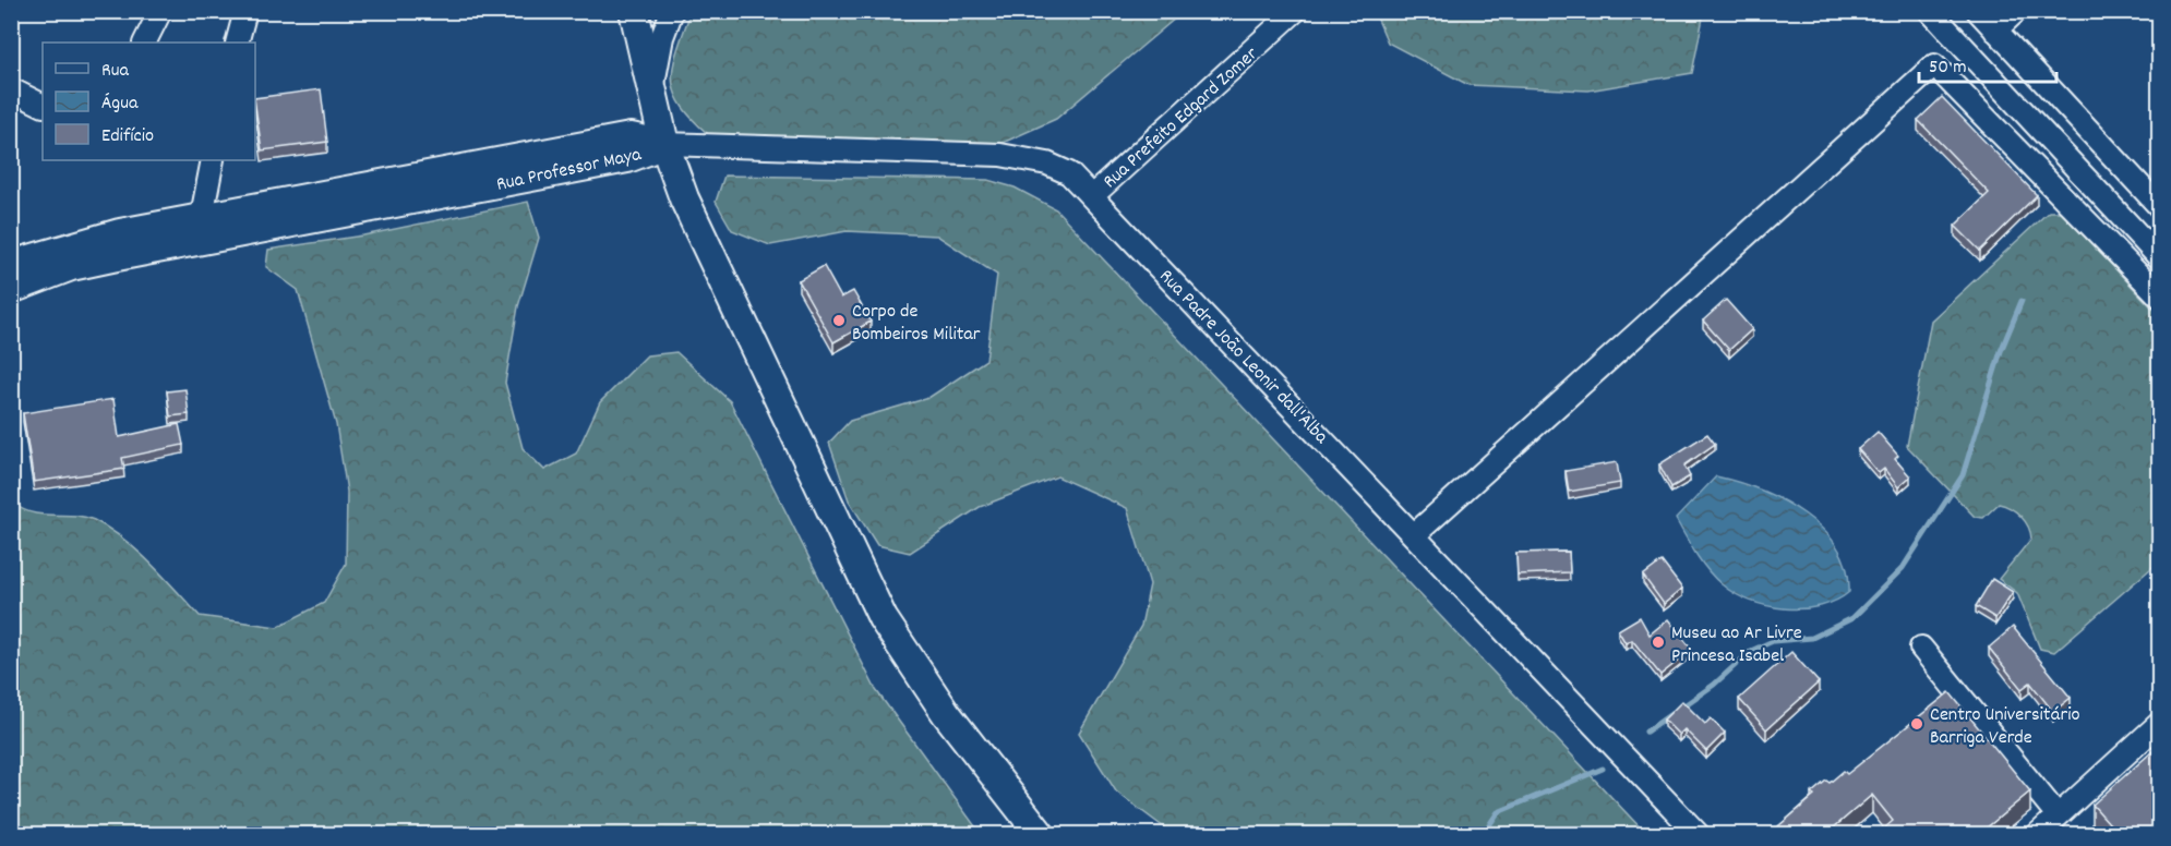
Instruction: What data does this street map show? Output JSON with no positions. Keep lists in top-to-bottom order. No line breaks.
{"streets":{"main road":["Rua Professor Maya"],"street":["Rua Prefeito Edgard Zomer","Rua Padre João Leonir dall'Alba"]},"crossings":[["Rua Prefeito Edgard Zomer","Rua Padre João Leonir dall'Alba"],["Rua Professor Maya","Rua Padre João Leonir dall'Alba"]],"places":["Corpo de Bombeiros Militar","Museu ao Ar Livre Princesa Isabel","Centro Universitário Barriga Verde"],"legend":["Rua","Água","Edifício"],"scale_bar":"50 m"}
